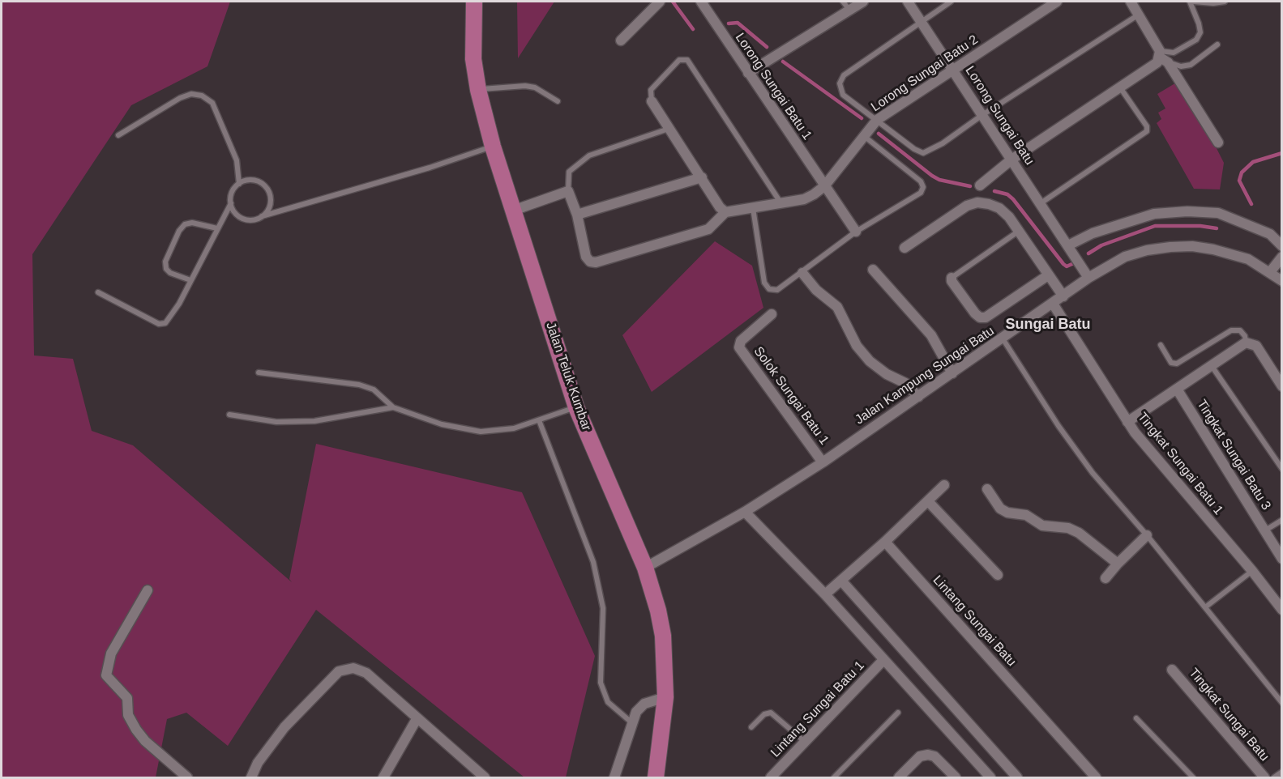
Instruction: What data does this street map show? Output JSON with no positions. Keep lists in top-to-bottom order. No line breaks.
{"streets":{"main road":["Jalan Teluk Kumbar"],"street":["Lorong Sungai Batu 2","Lorong Sungai Batu 1","Lorong Sungai Batu","Jalan Kampung Sungai Batu","Solok Sungai Batu 1","Tingkat Sungai Batu 3","Tingkat Sungai Batu 1","Lintang Sungai Batu","Lintang Sungai Batu 1","Tingkat Sungai Batu"]},"crossings":[["Lorong Sungai Batu 2","Lorong Sungai Batu 1"],["Lorong Sungai Batu 2","Lorong Sungai Batu"],["Lorong Sungai Batu","Jalan Kampung Sungai Batu"],["Jalan Kampung Sungai Batu","Jalan Teluk Kumbar"],["Jalan Kampung Sungai Batu","Solok Sungai Batu 1"],["Jalan Kampung Sungai Batu","Tingkat Sungai Batu 1"]],"districts":["Sungai Batu"]}
